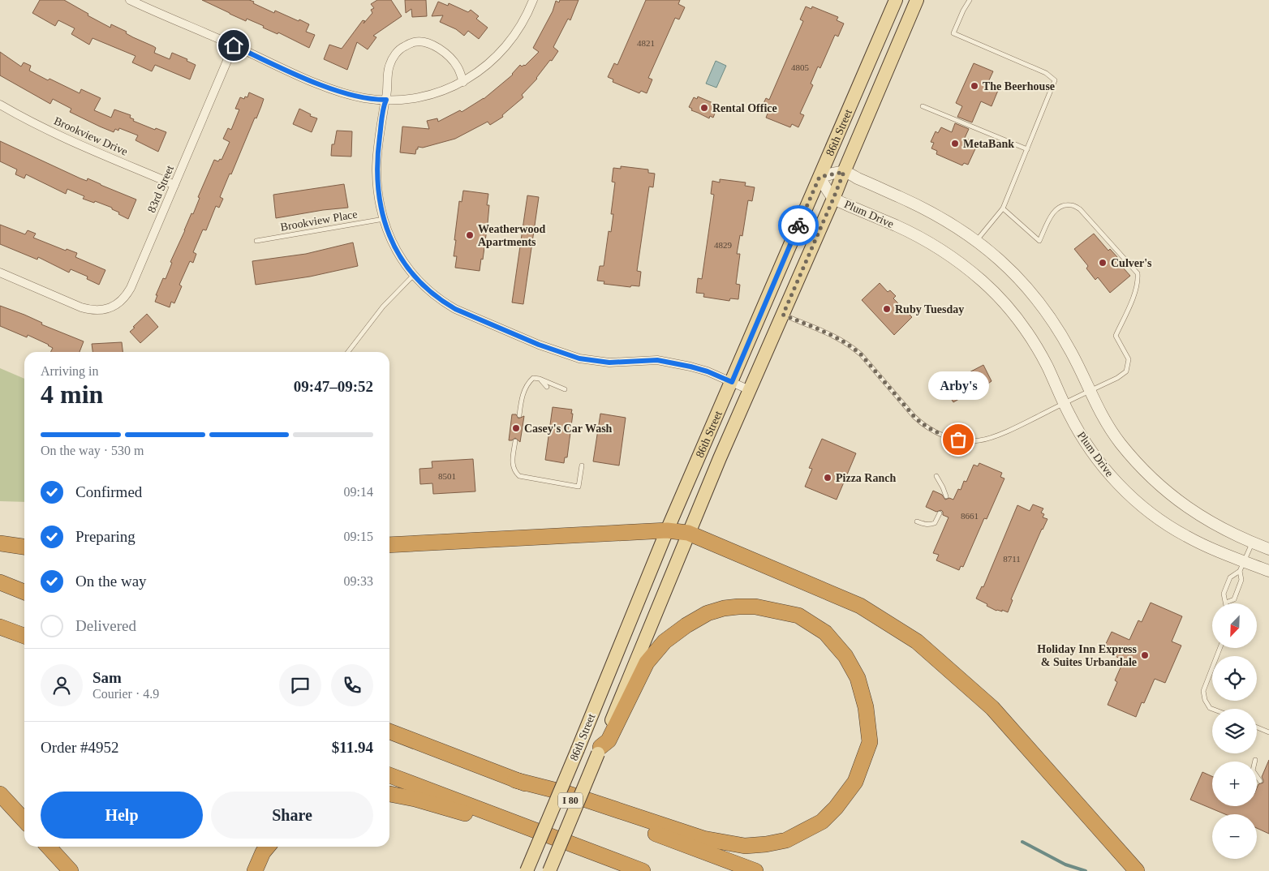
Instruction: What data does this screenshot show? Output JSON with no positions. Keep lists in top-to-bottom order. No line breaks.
{"streets":{"highway":["I 80"],"main road":["86th Street"],"street":["Brookview Drive","83rd Street","Plum Drive"],"lane":["Brookview Place"]},"crossings":[["86th Street","Plum Drive"],["Brookview Drive","83rd Street"]],"places":["The Beerhouse","Rental Office","MetaBank","Weatherwood Apartments","Culver's","Ruby Tuesday","Casey's Car Wash","Arby's","Pizza Ranch","Holiday Inn Express & Suites Urbandale"],"house_numbers":["4821","4805","4829","8501","8661","8711"],"north":"bottom left","page":{"heading":["4 min","Arriving in","09:47–09:52"],"panel":["Sam","Courier · 4.9","Order #4952","$11.94"],"bubble":"Arby's","bar":"On the way · 530 m","list":[["Confirmed","09:14"],["Preparing","09:15"],["On the way","09:33"],"Delivered"],"map_buttons":["+","−"],"buttons":["Help","Share"]}}
